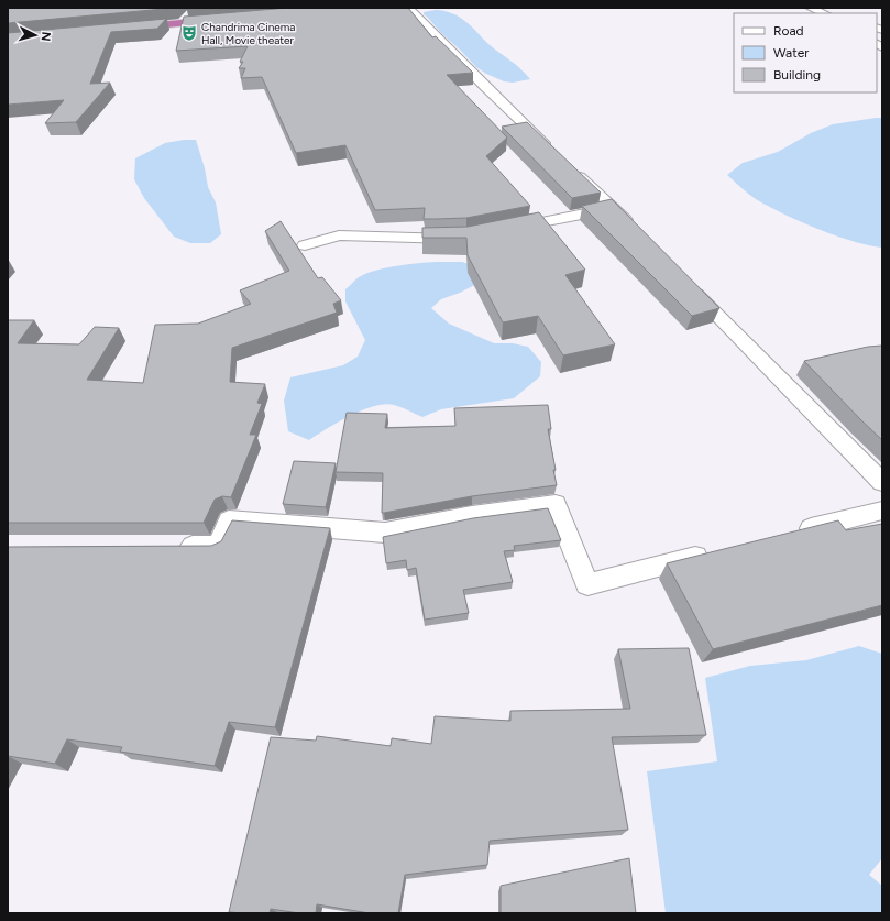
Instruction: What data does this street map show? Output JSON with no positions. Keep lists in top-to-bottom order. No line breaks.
{"places":{"theatre":["Chandrima Cinema Hall, Movie theater"]},"legend":["Road","Water","Building"],"north":"right"}
